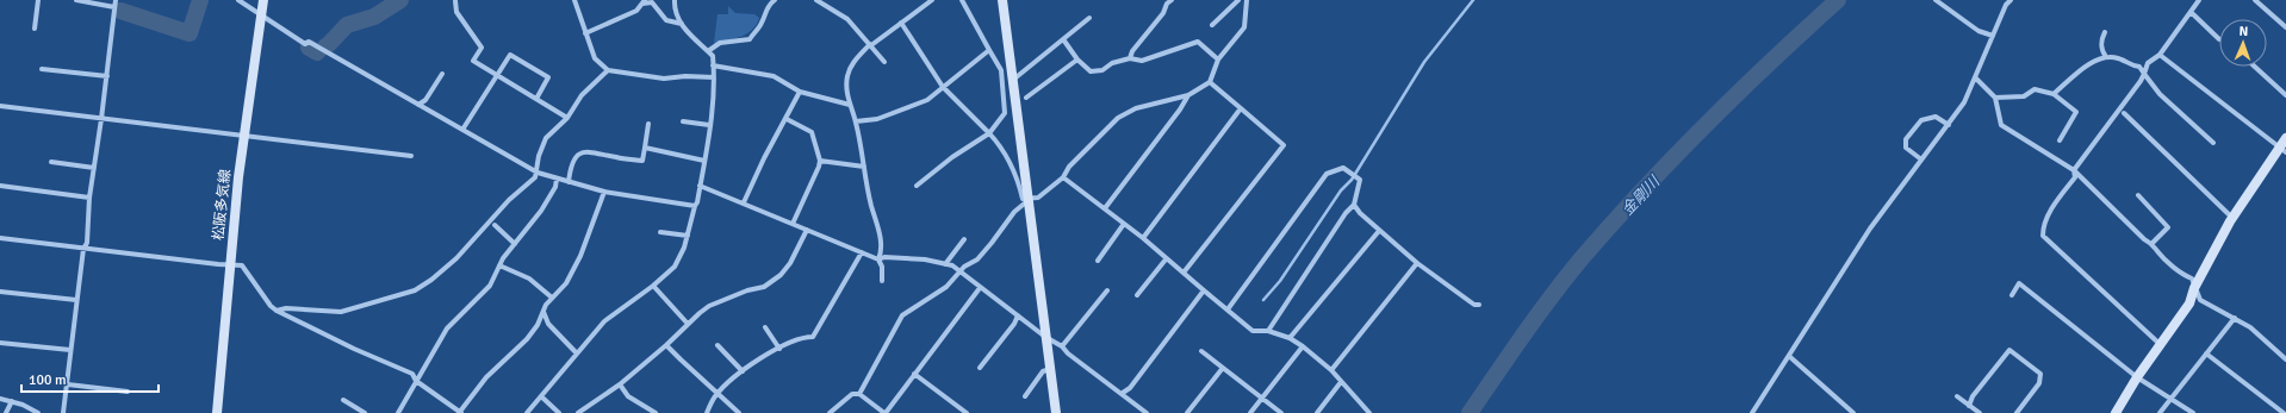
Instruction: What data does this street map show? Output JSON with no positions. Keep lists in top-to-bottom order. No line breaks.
{"streets":{"street":["松阪多気線"]},"water":["金剛川"],"scale_bar":"100 m","north":"top"}
